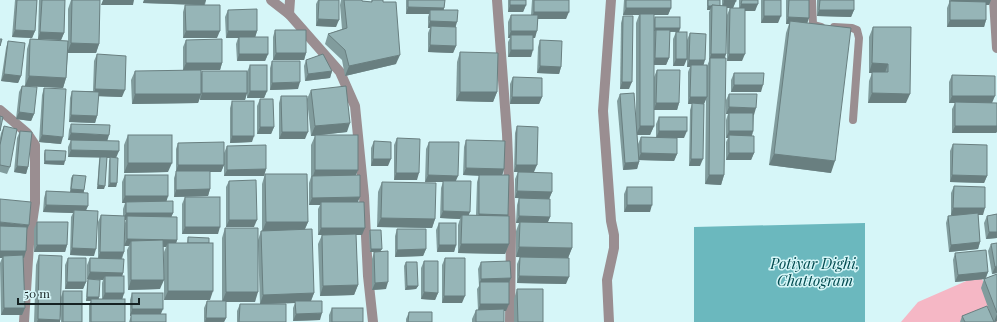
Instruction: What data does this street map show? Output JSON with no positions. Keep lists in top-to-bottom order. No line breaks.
{"water":["Potiyar Dighi, Chattogram"],"scale_bar":"50 m"}
